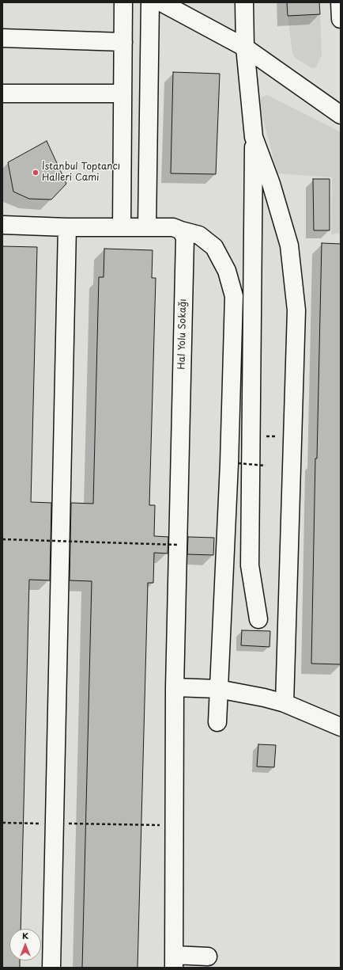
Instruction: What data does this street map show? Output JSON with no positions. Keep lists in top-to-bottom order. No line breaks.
{"streets":{"lane":["Hal Yolu Sokağı"]},"places":["İstanbul Toptancı Halleri Cami"],"north":"top"}
